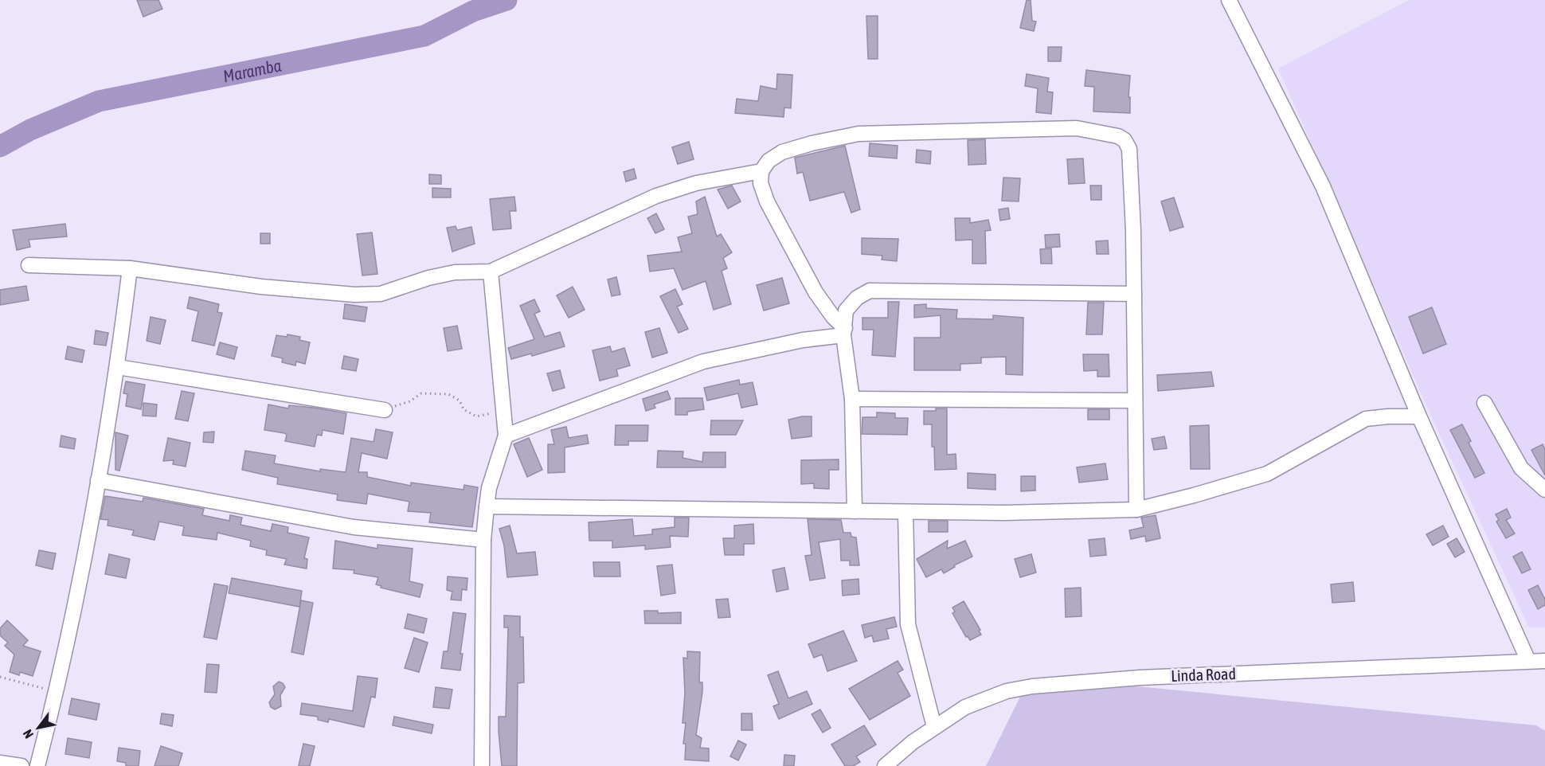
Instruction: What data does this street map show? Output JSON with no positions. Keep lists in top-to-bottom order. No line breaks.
{"streets":{"street":["Linda Road"]},"water":["Maramba"],"north":"bottom left"}
